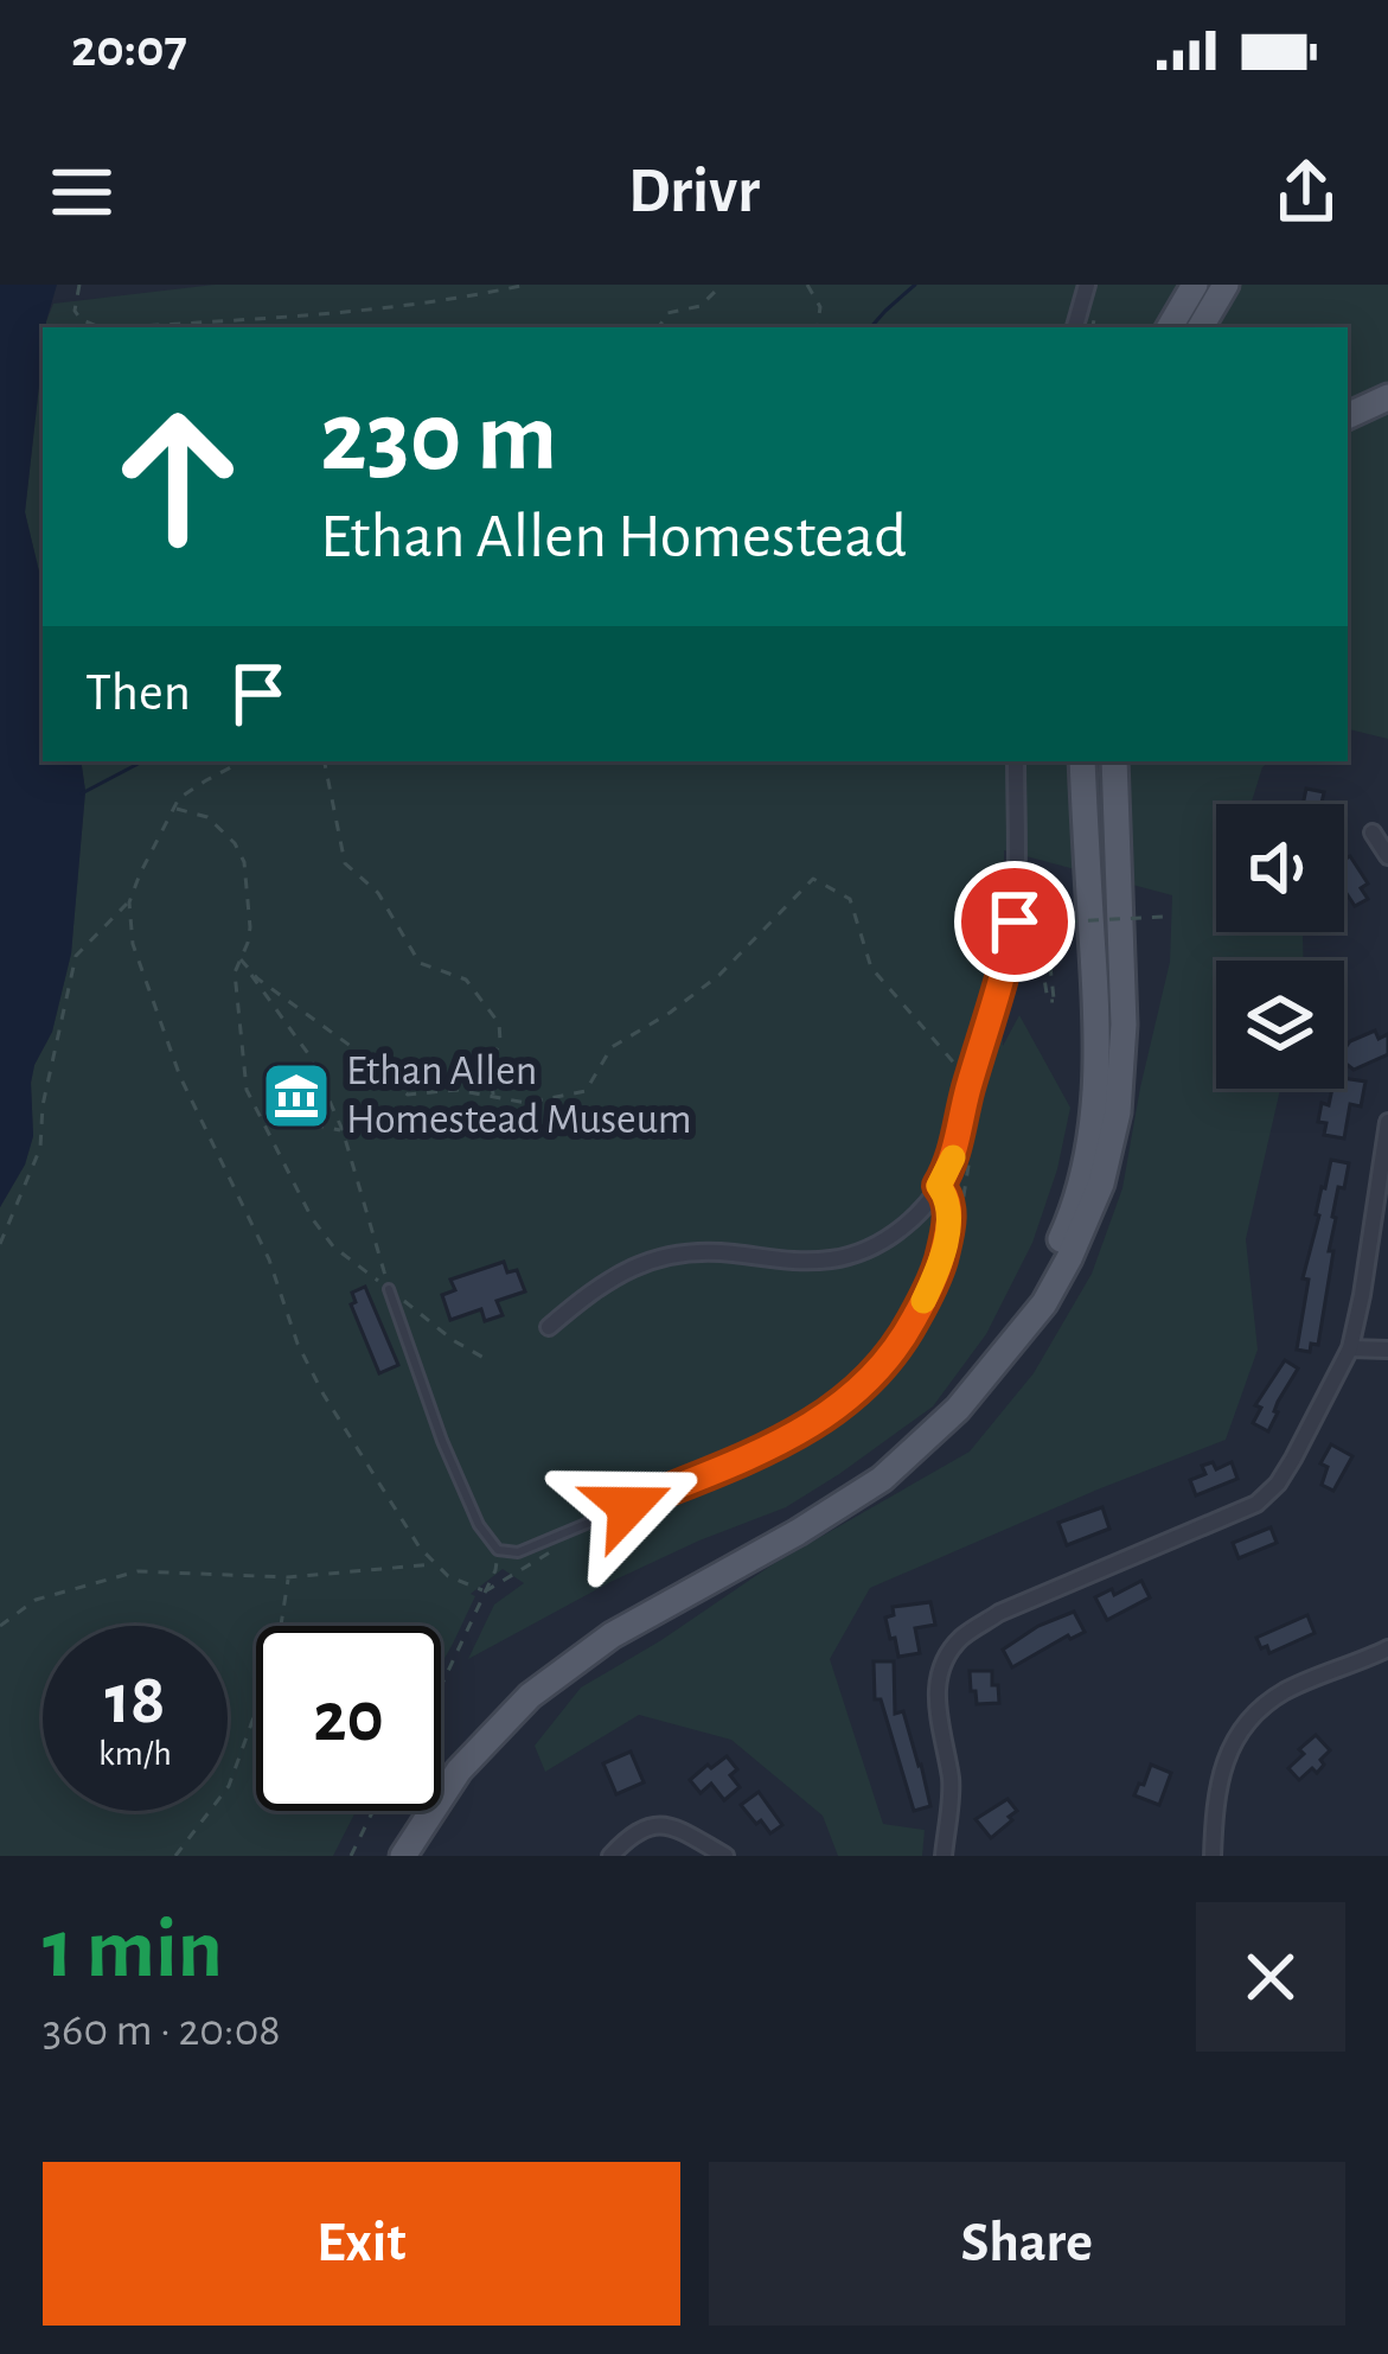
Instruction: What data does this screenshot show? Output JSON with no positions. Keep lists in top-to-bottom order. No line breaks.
{"places":{"museum":["Ethan Allen Homestead Museum"]},"page":{"status":"20:07","header":"Drivr","turn":["230 m","Ethan Allen Homestead"],"then":"Then","speed":"18 km/h","limit":"20","heading":["1 min","360 m · 20:08"],"buttons":["Exit","Share"]}}
